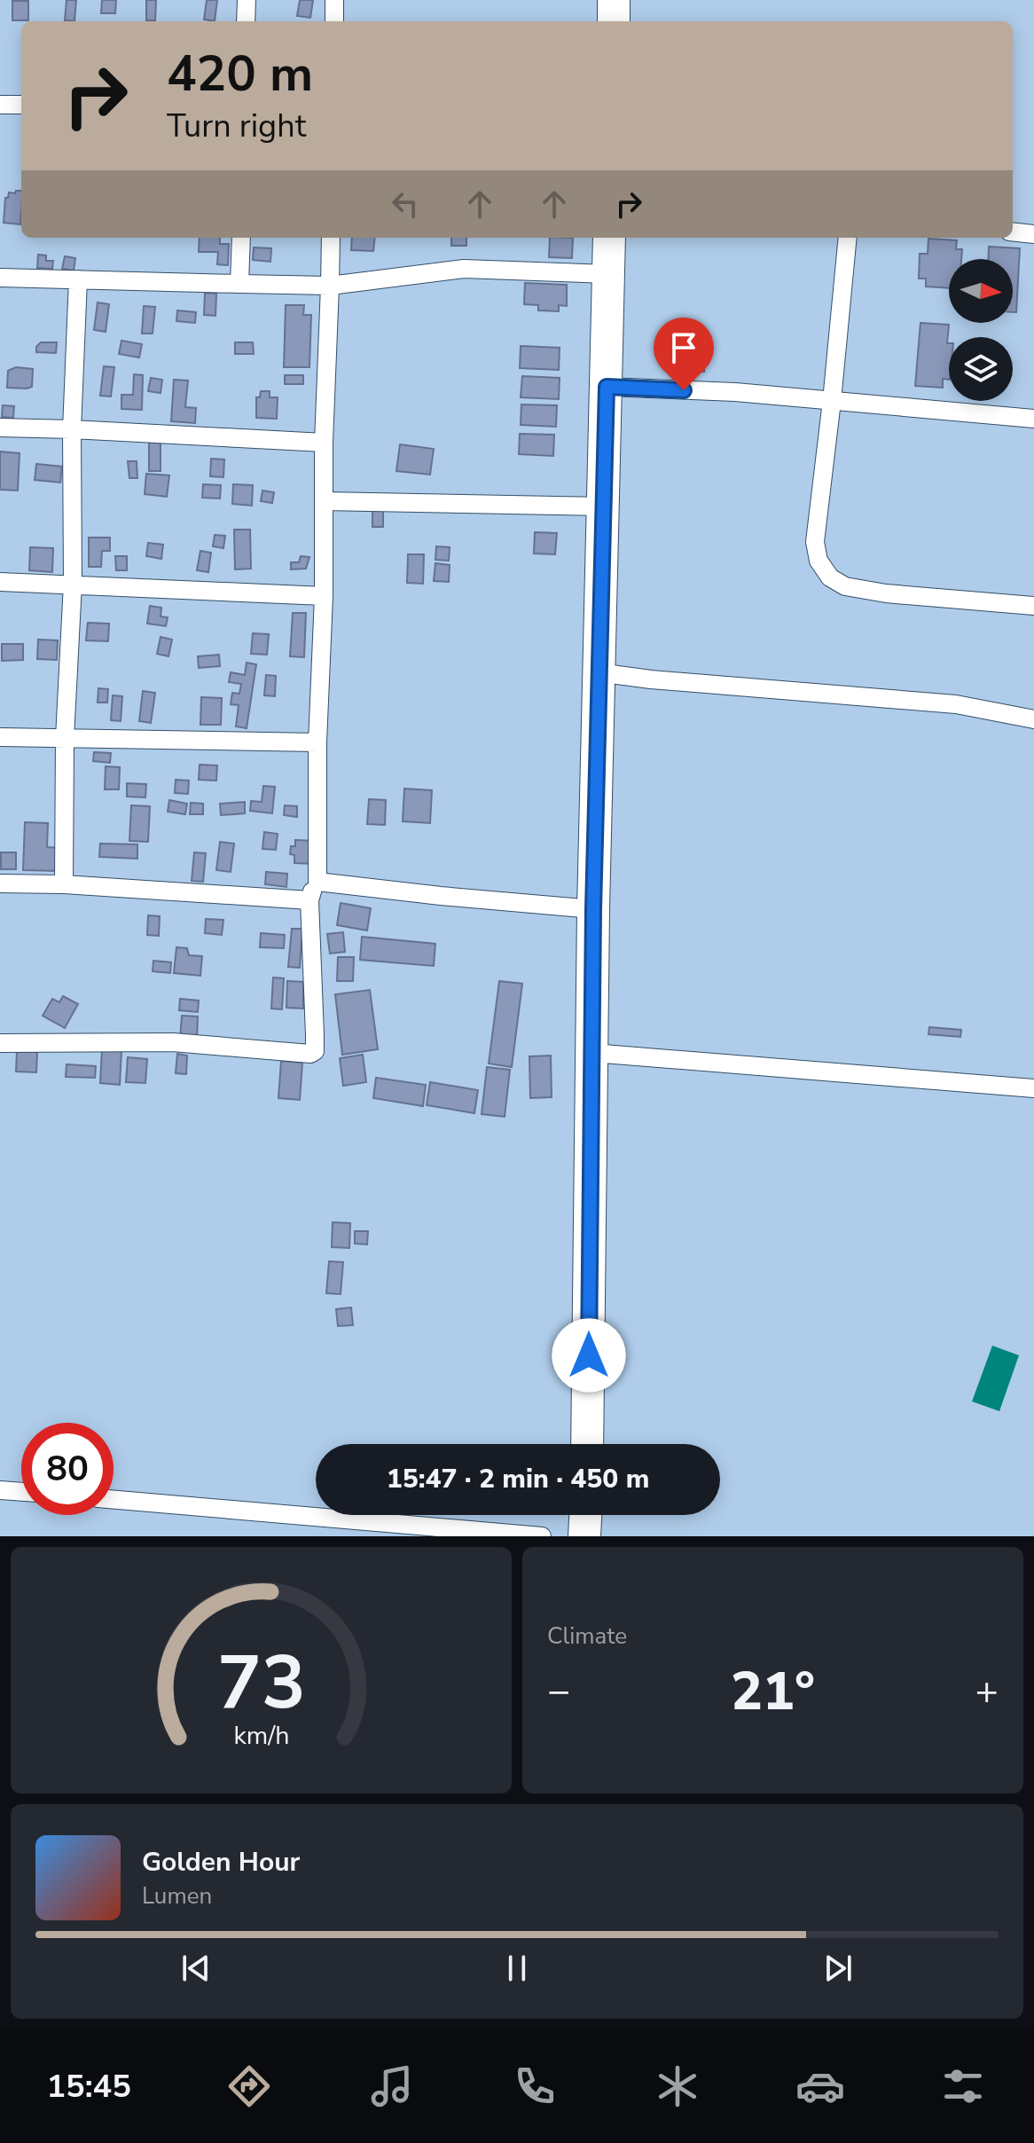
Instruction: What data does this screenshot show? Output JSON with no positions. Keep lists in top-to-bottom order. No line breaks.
{"north":"right","page":{"turn":["420 m","Turn right"],"limit":"80","trip":"15:47 · 2 min · 450 m","tile":"Climate","heat":["−","21°","+"],"song":["Golden Hour","Lumen"],"tabs":"15:45","gauge":["73","km/h"]}}
